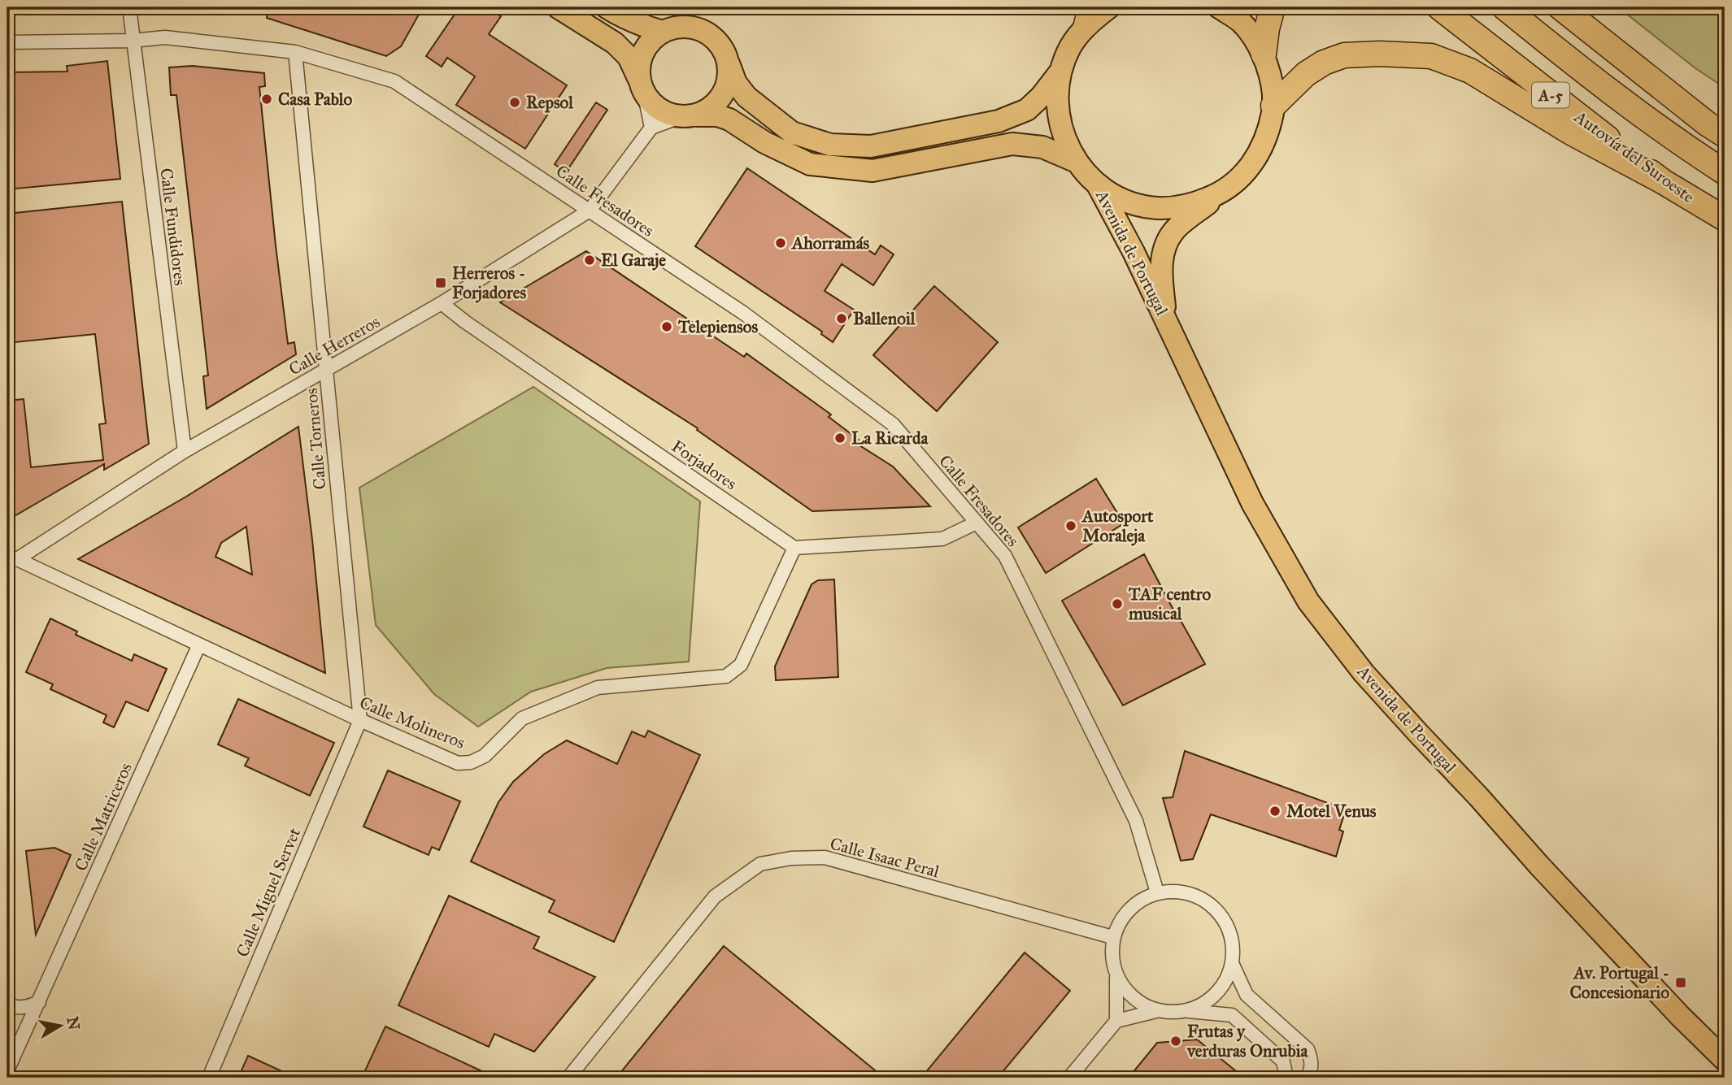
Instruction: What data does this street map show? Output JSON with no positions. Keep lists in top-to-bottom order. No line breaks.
{"streets":{"highway":["A-5","Autovía del Suroeste"],"main road":["Avenida de Portugal"],"street":["Calle Fresadores","Calle Fundidores","Calle Herreros","Calle Torneros","Forjadores","Calle Molineros","Calle Matriceros","Calle Isaac Peral","Calle Miguel Servet"]},"crossings":[["Calle Fresadores","Calle Fundidores"],["Calle Fresadores","Calle Herreros"],["Calle Fresadores","Calle Torneros"],["Calle Fresadores","Calle Isaac Peral"],["Calle Fundidores","Calle Herreros"],["Calle Herreros","Calle Torneros"],["Calle Herreros","Forjadores"],["Calle Herreros","Calle Molineros"],["Calle Torneros","Calle Molineros"],["Calle Torneros","Calle Miguel Servet"],["Forjadores","Calle Molineros"],["Calle Molineros","Calle Matriceros"],["Calle Molineros","Calle Miguel Servet"]],"places":{"other":["Casa Pablo","Repsol","Ahorramás","El Garaje","Ballenoil","Telepiensos","La Ricarda","Autosport Moraleja","TAF centro musical","Motel Venus","Frutas y verduras Onrubia"],"transit":["Herreros - Forjadores","Av. Portugal - Concesionario"]},"north":"right"}
